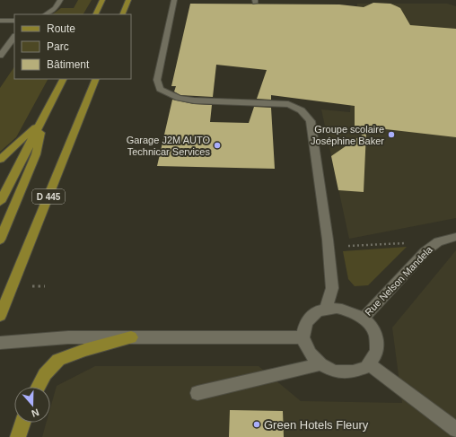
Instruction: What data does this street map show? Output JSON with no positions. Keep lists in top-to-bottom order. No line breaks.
{"streets":{"main road":["D 445"],"street":["Rue Nelson Mandela"]},"places":["Groupe scolaire Joséphine Baker","Garage J2M AUTO Technicar Services","Green Hotels Fleury"],"legend":["Route","Parc","Bâtiment"],"north":"bottom"}
